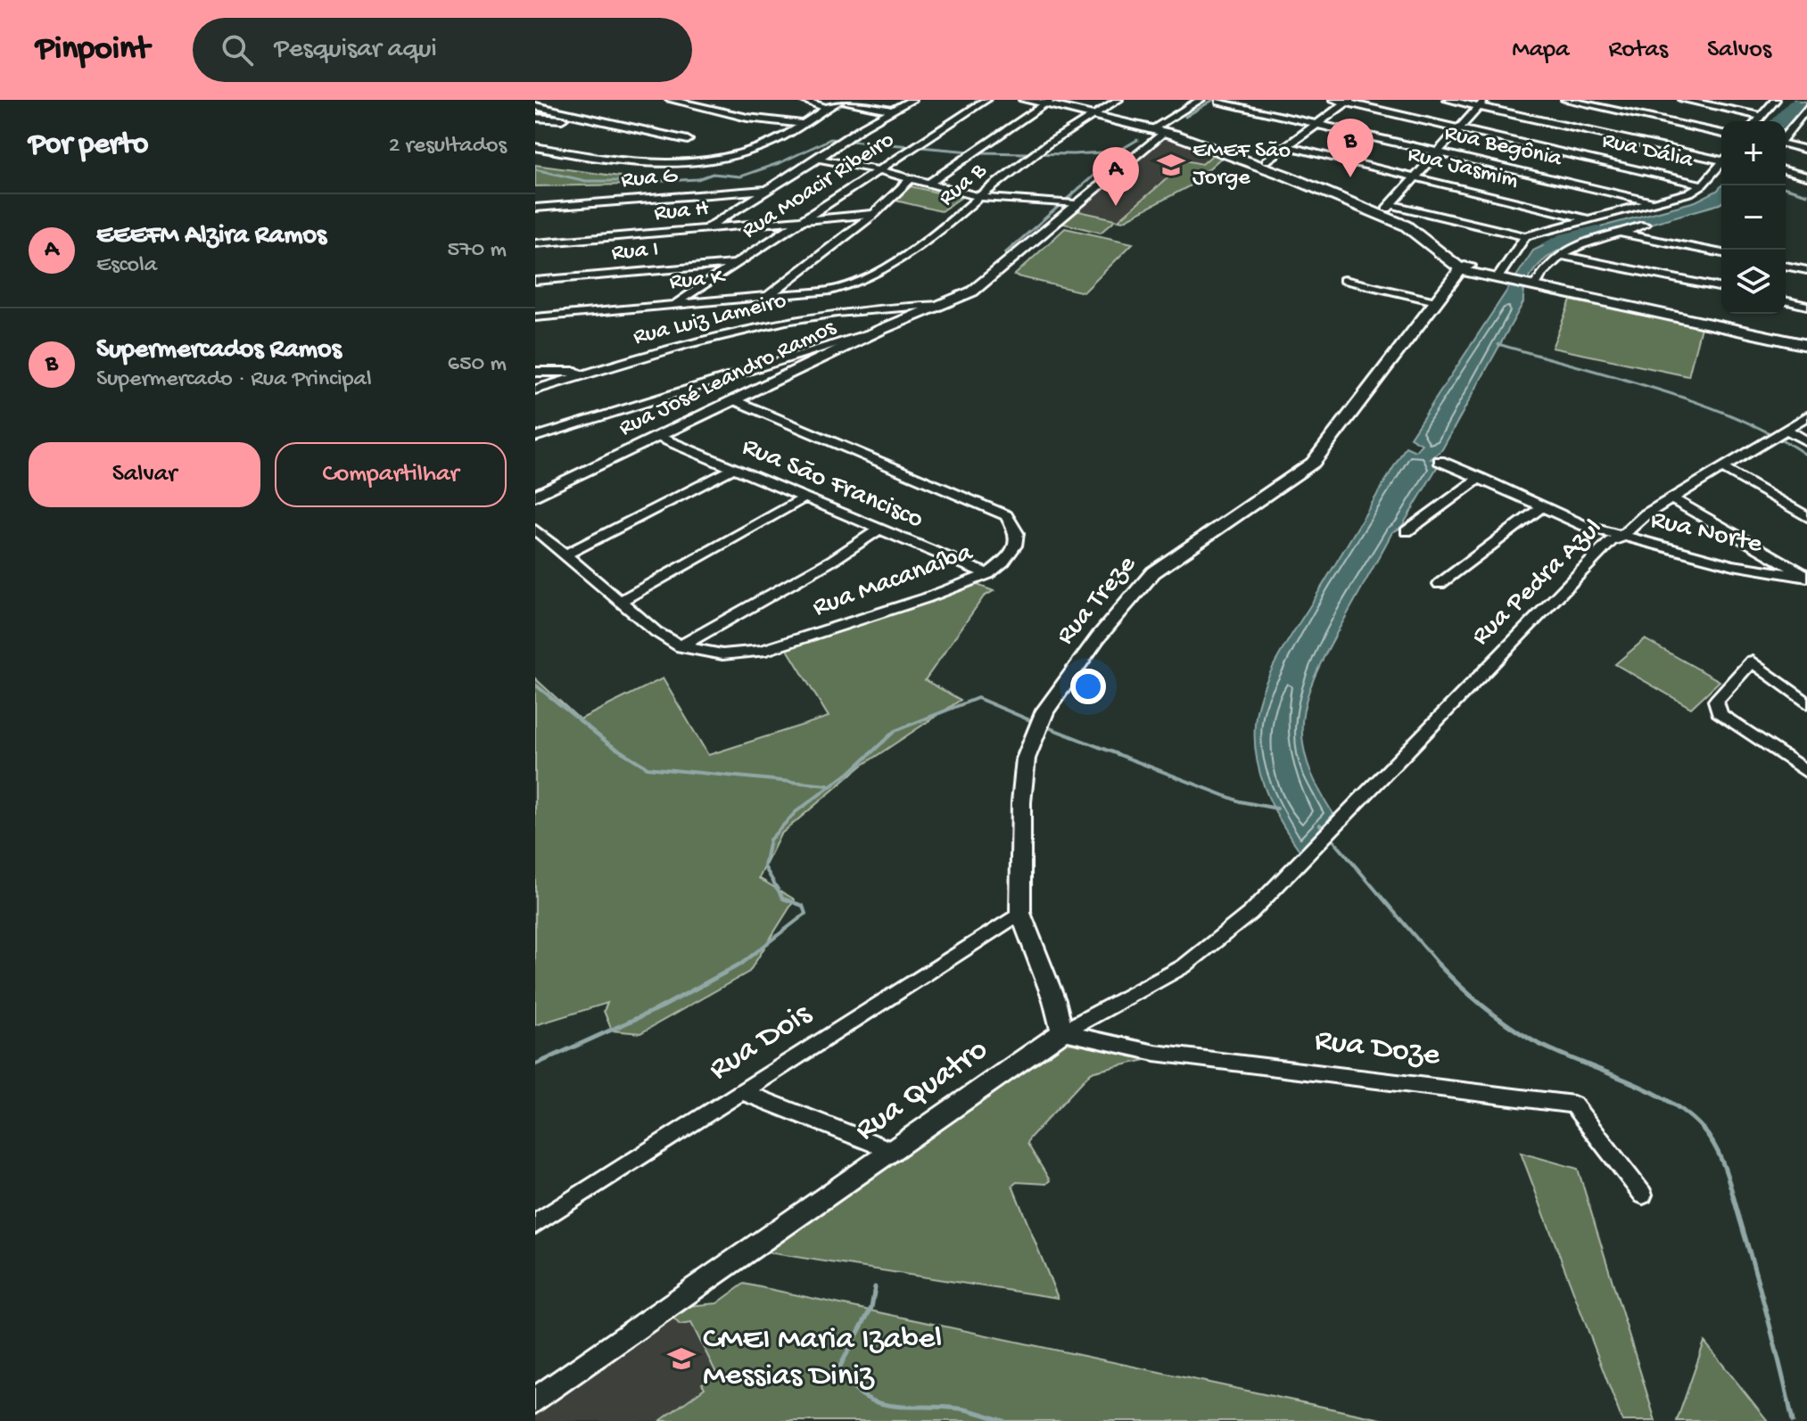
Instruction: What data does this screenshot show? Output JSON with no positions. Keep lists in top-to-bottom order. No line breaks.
{"streets":{"street":["Rua Begônia","Rua Dália","Rua Jasmim","Rua G","Rua B","Rua Moacir Ribeiro","Rua H","Rua I","Rua K","Rua Luiz Lameiro","Rua José Leandro Ramos","Rua São Francisco","Rua Norte","Rua Macanaíba","Rua Pedra Azul","Rua Treze","Rua Dois","Rua Doze","Rua Quatro"]},"crossings":[["Rua B","Rua K"],["Rua Moacir Ribeiro","Rua H"],["Rua Moacir Ribeiro","Rua I"],["Rua Moacir Ribeiro","Rua K"],["Rua Luiz Lameiro","Rua José Leandro Ramos"],["Rua José Leandro Ramos","Rua São Francisco"],["Rua José Leandro Ramos","Rua Macanaíba"],["Rua São Francisco","Rua Macanaíba"],["Rua Norte","Rua Pedra Azul"],["Rua Pedra Azul","Rua Quatro"],["Rua Treze","Rua Dois"],["Rua Treze","Rua Doze"],["Rua Treze","Rua Quatro"],["Rua Doze","Rua Quatro"]],"places":{"school or university":["EMEF São Jorge","CMEI Maria Izabel Messias Diniz"]},"page":{"header":"Pinpoint","search":"Pesquisar aqui","nav":["Mapa","Rotas","Salvos"],"heading":["Por perto","2 resultados"],"pins":["B","A"],"map_buttons":["+","−"],"list":[{"mark":"A","name":"EEEFM Alzira Ramos","note":"Escola","value":"570 m"},{"mark":"B","name":"Supermercados Ramos","note":"Supermercado · Rua Principal","value":"650 m"}],"buttons":["Salvar","Compartilhar"]}}
